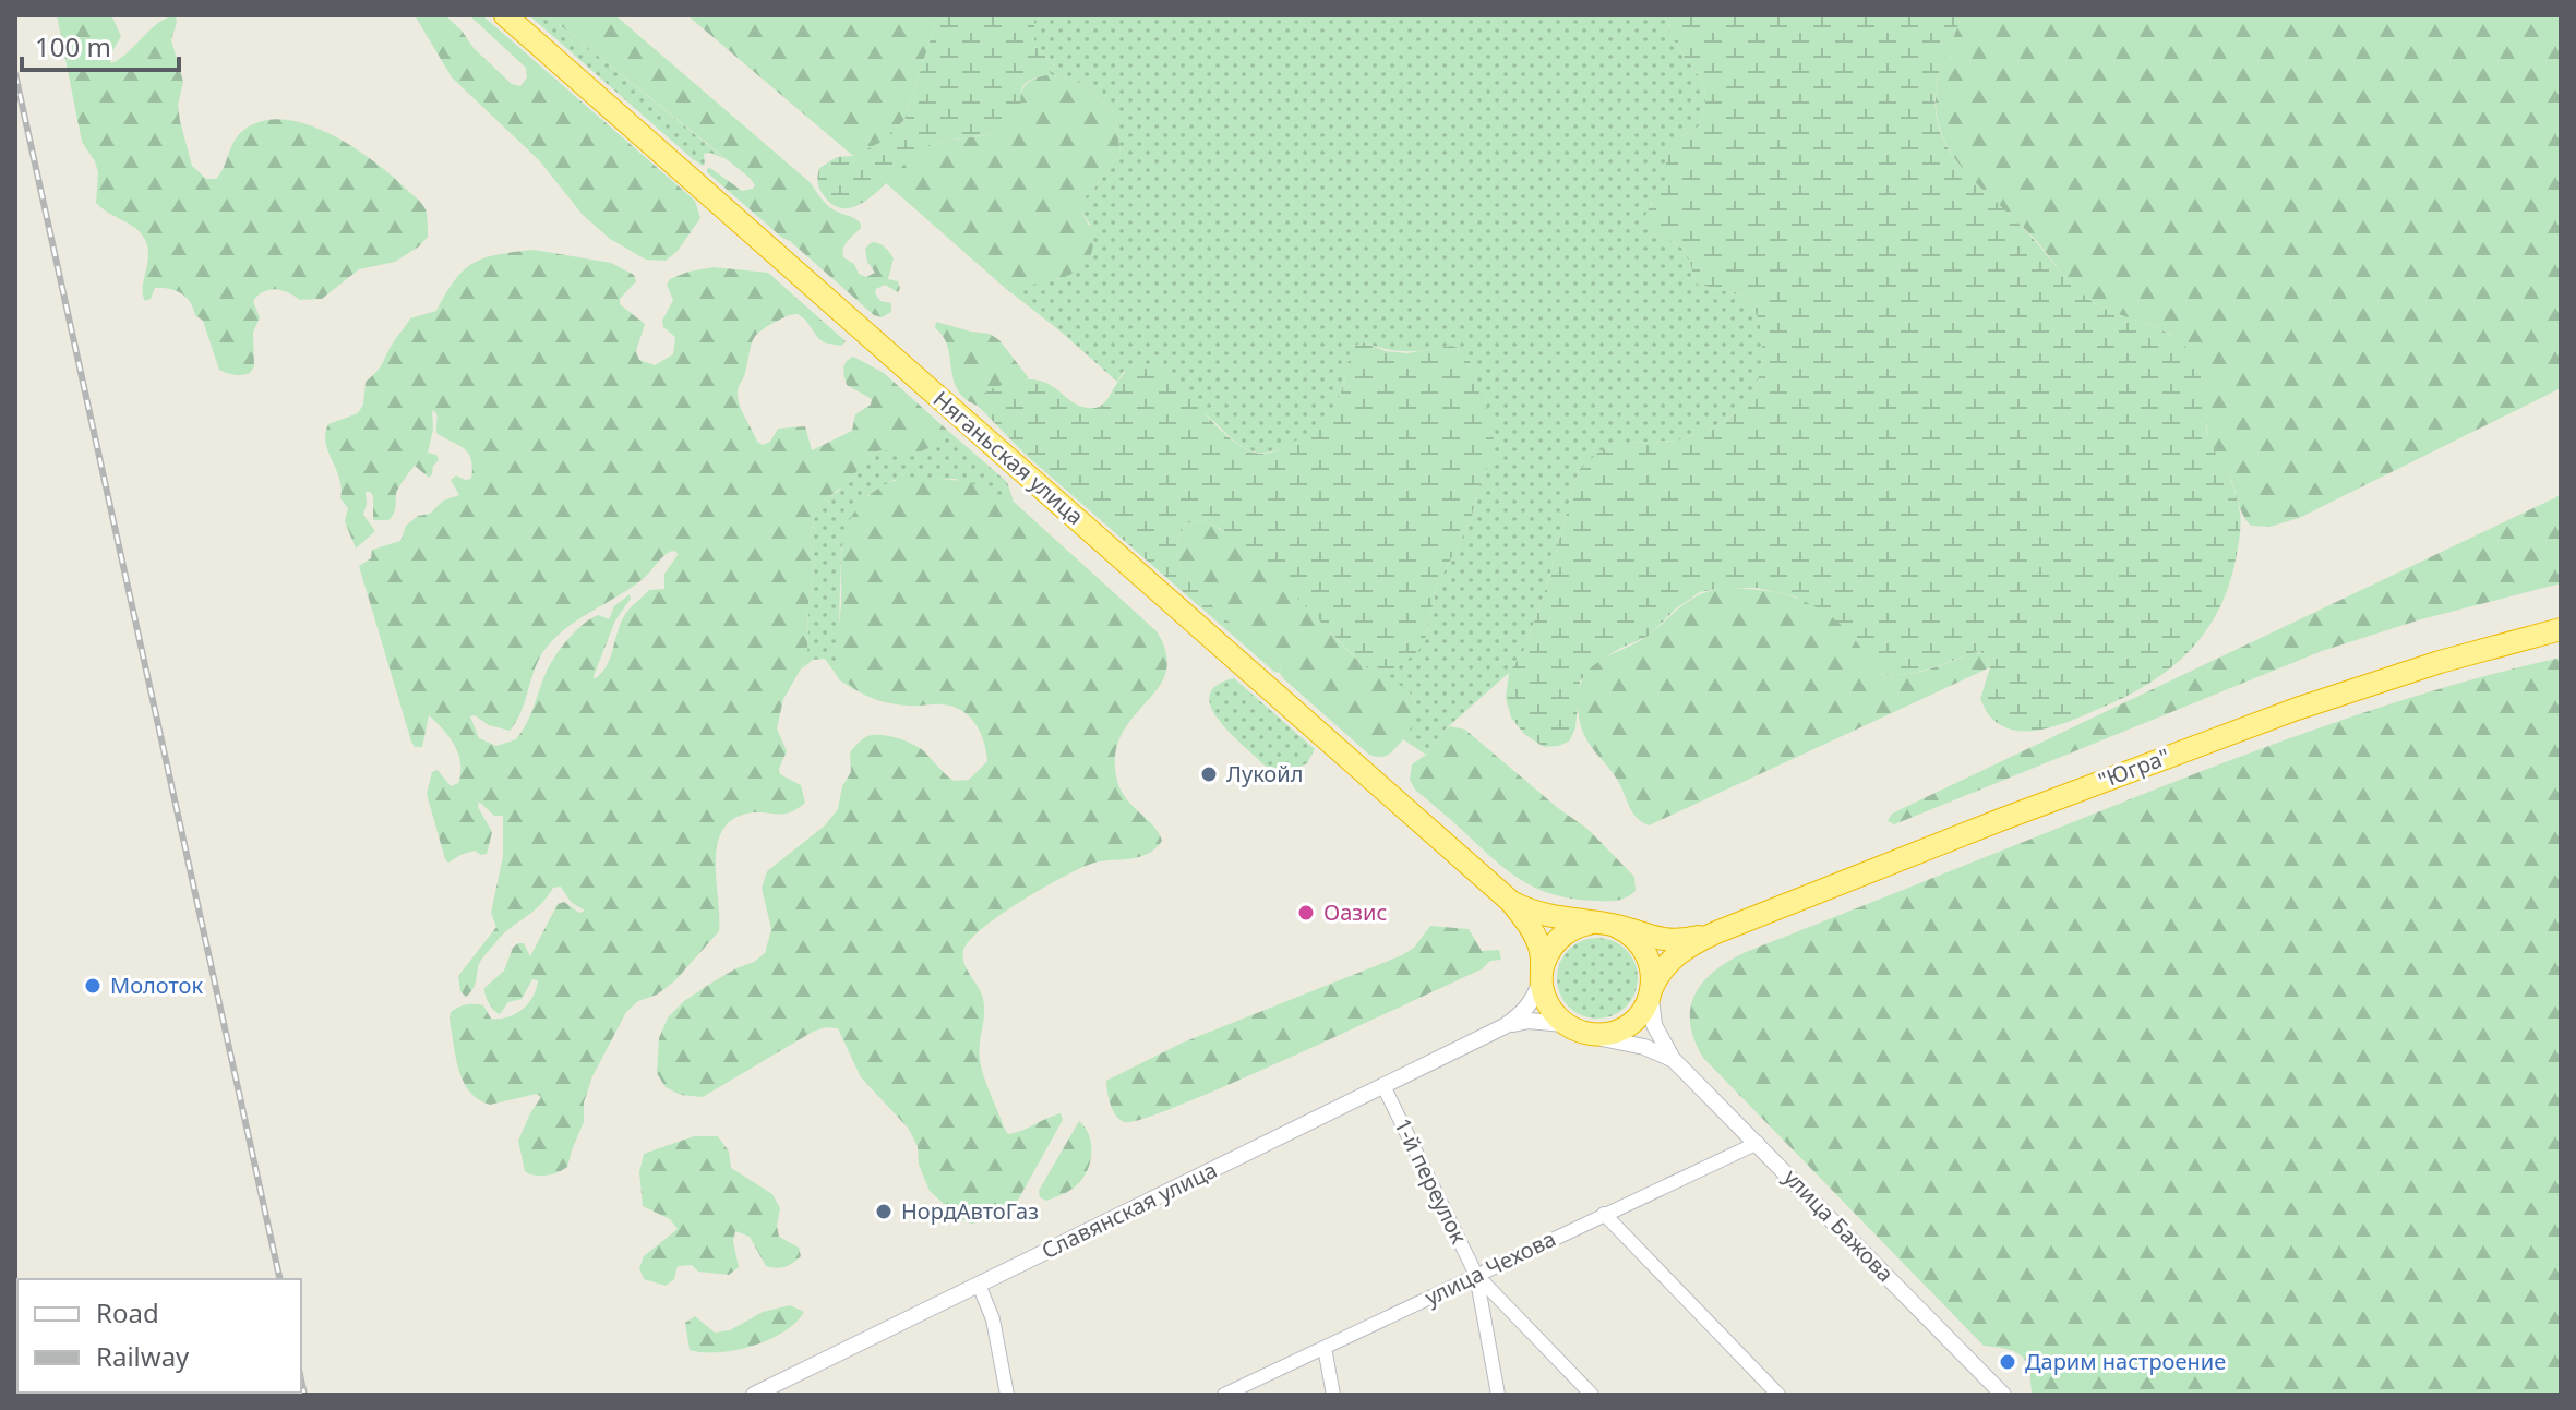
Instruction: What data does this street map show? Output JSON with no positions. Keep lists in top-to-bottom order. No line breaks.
{"streets":{"highway":["Няганьская улица","\"Югра\""],"street":["1-й переулок","Славянская улица","улица Бажова","улица Чехова"]},"crossings":[["1-й переулок","Славянская улица"],["1-й переулок","улица Чехова"],["улица Бажова","улица Чехова"]],"places":["Лукойл","Оазис","Молоток","НордАвтоГаз","Дарим настроение"],"legend":["Road","Railway"],"scale_bar":"100 m"}
